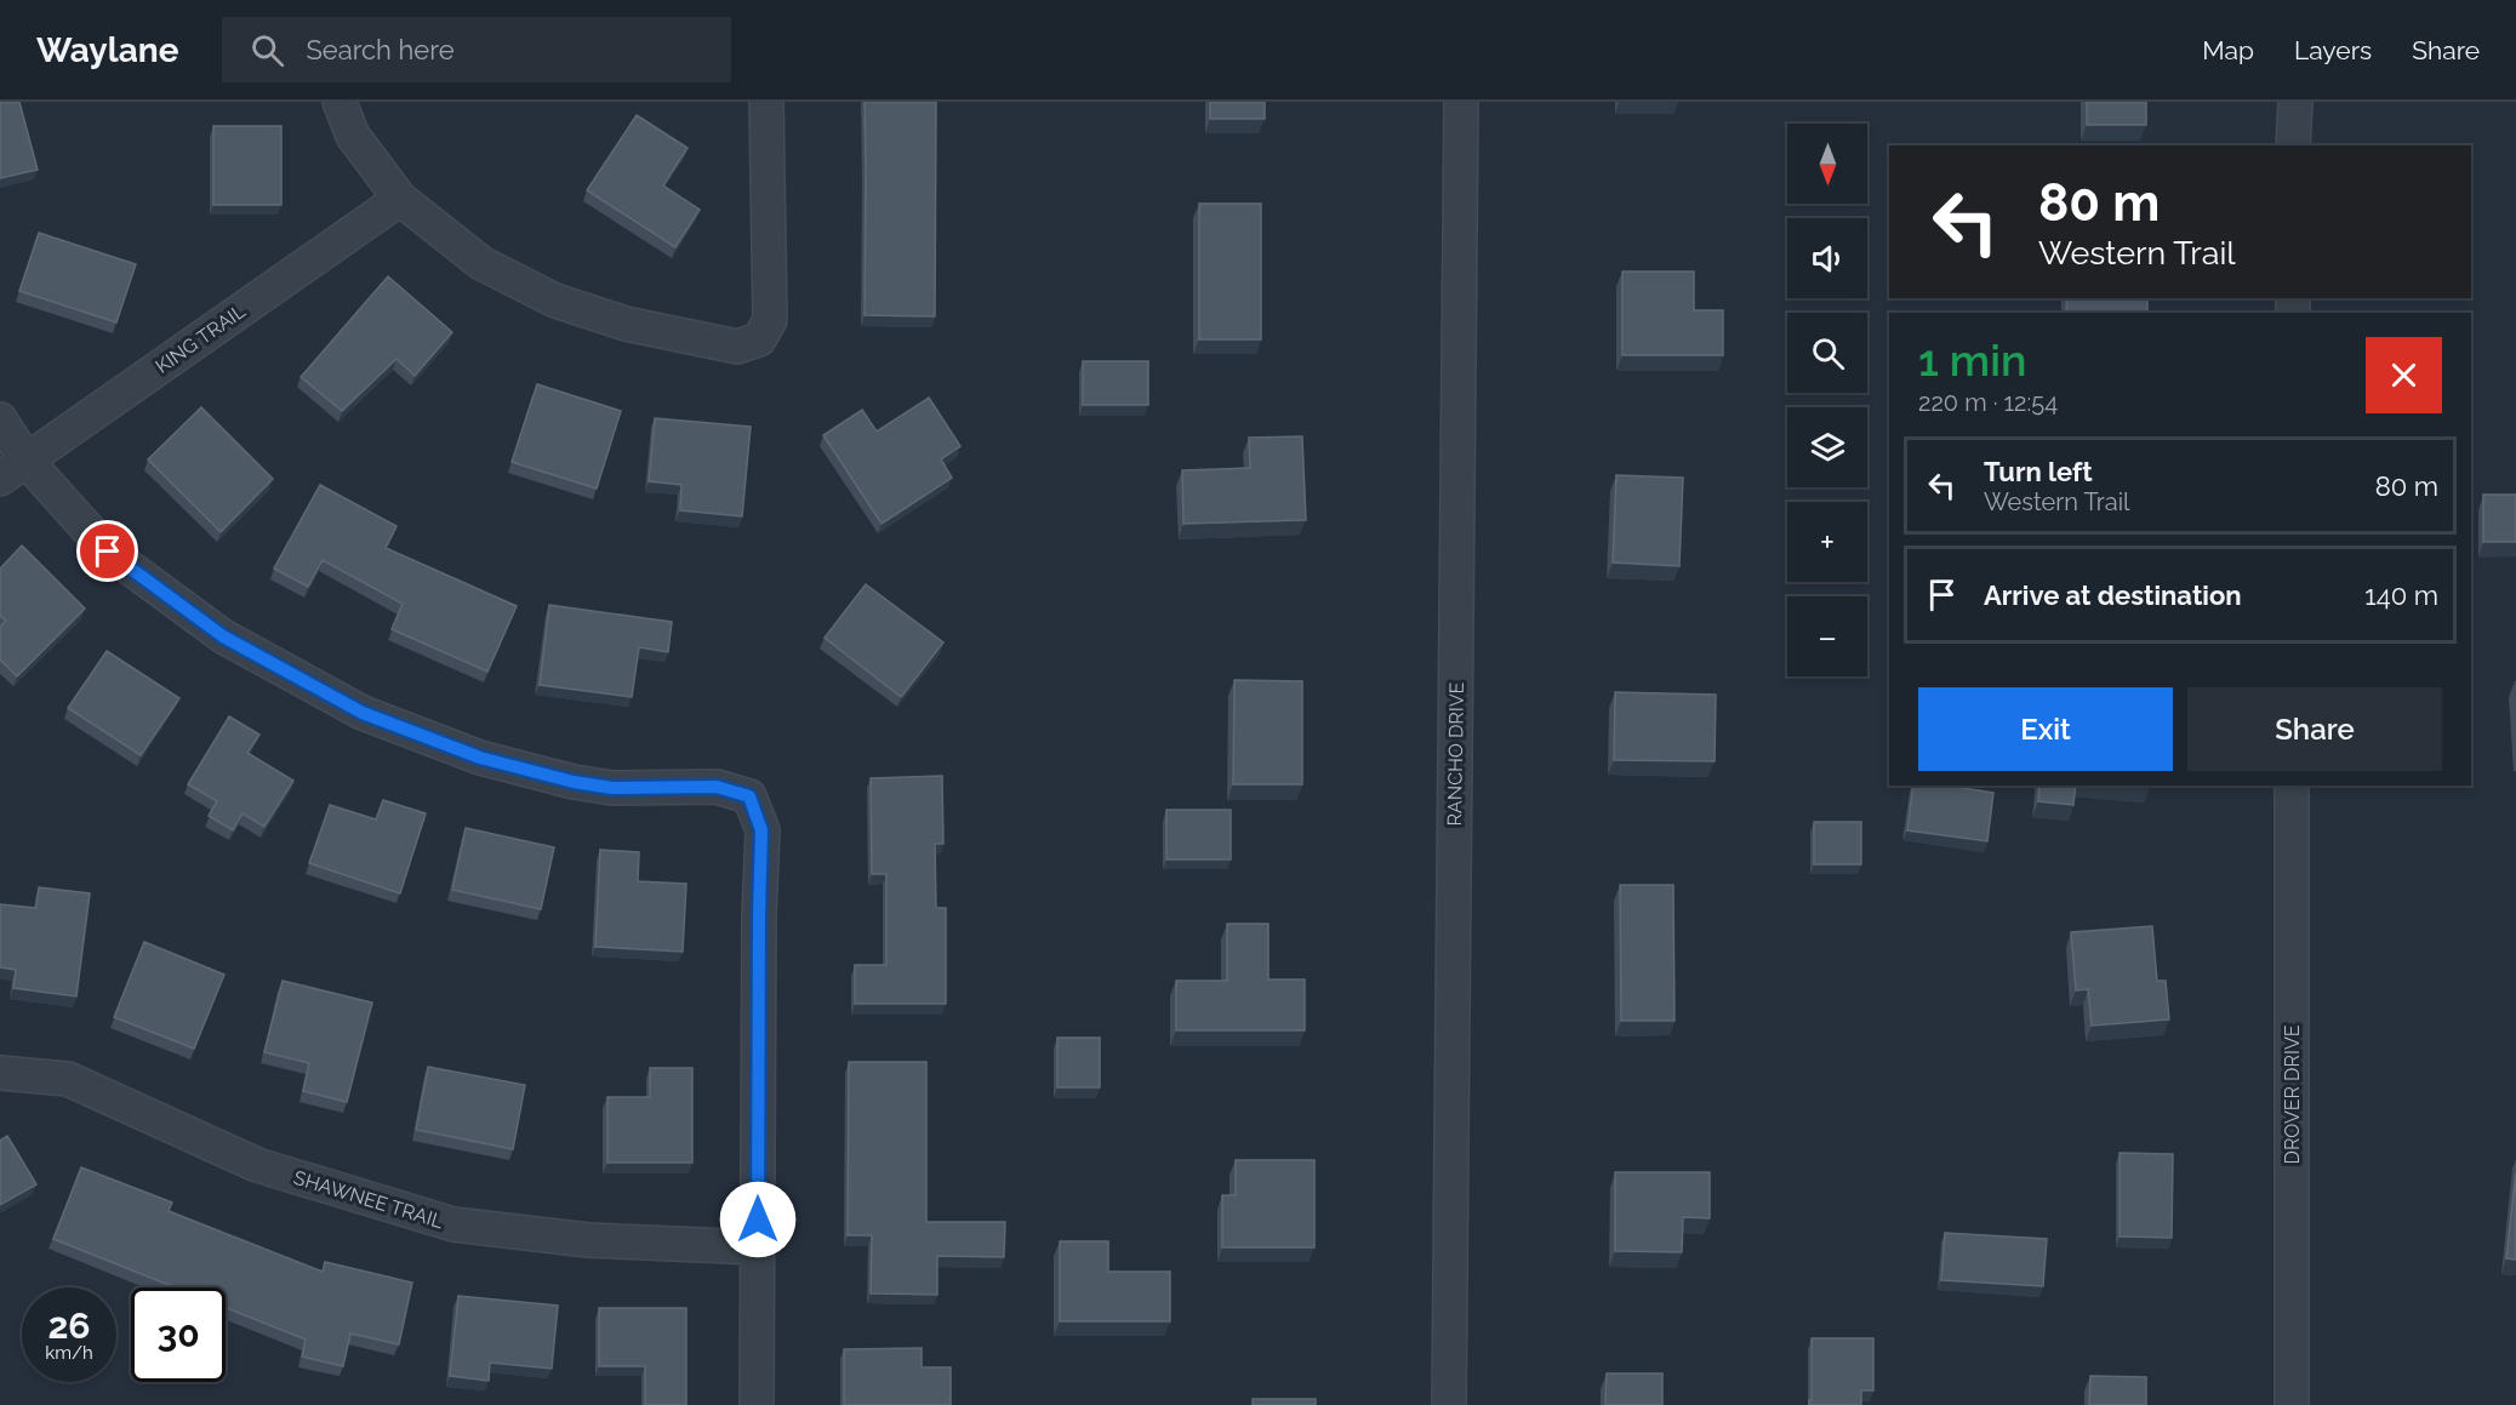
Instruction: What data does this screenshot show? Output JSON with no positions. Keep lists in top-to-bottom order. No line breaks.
{"streets":{"street":["KING TRAIL","RANCHO DRIVE","DROVER DRIVE","SHAWNEE TRAIL"]},"north":"bottom","page":{"header":"Waylane","search":"Search here","nav":["Map","Layers","Share"],"map_buttons":["+","−"],"turn":["80 m","Western Trail"],"heading":["1 min","220 m · 12:54"],"list":[{"name":"Turn left","note":"Western Trail","value":"80 m"},{"name":"Arrive at destination","value":"140 m"}],"buttons":["Exit","Share"],"speed":"26 km/h","limit":"30"}}
